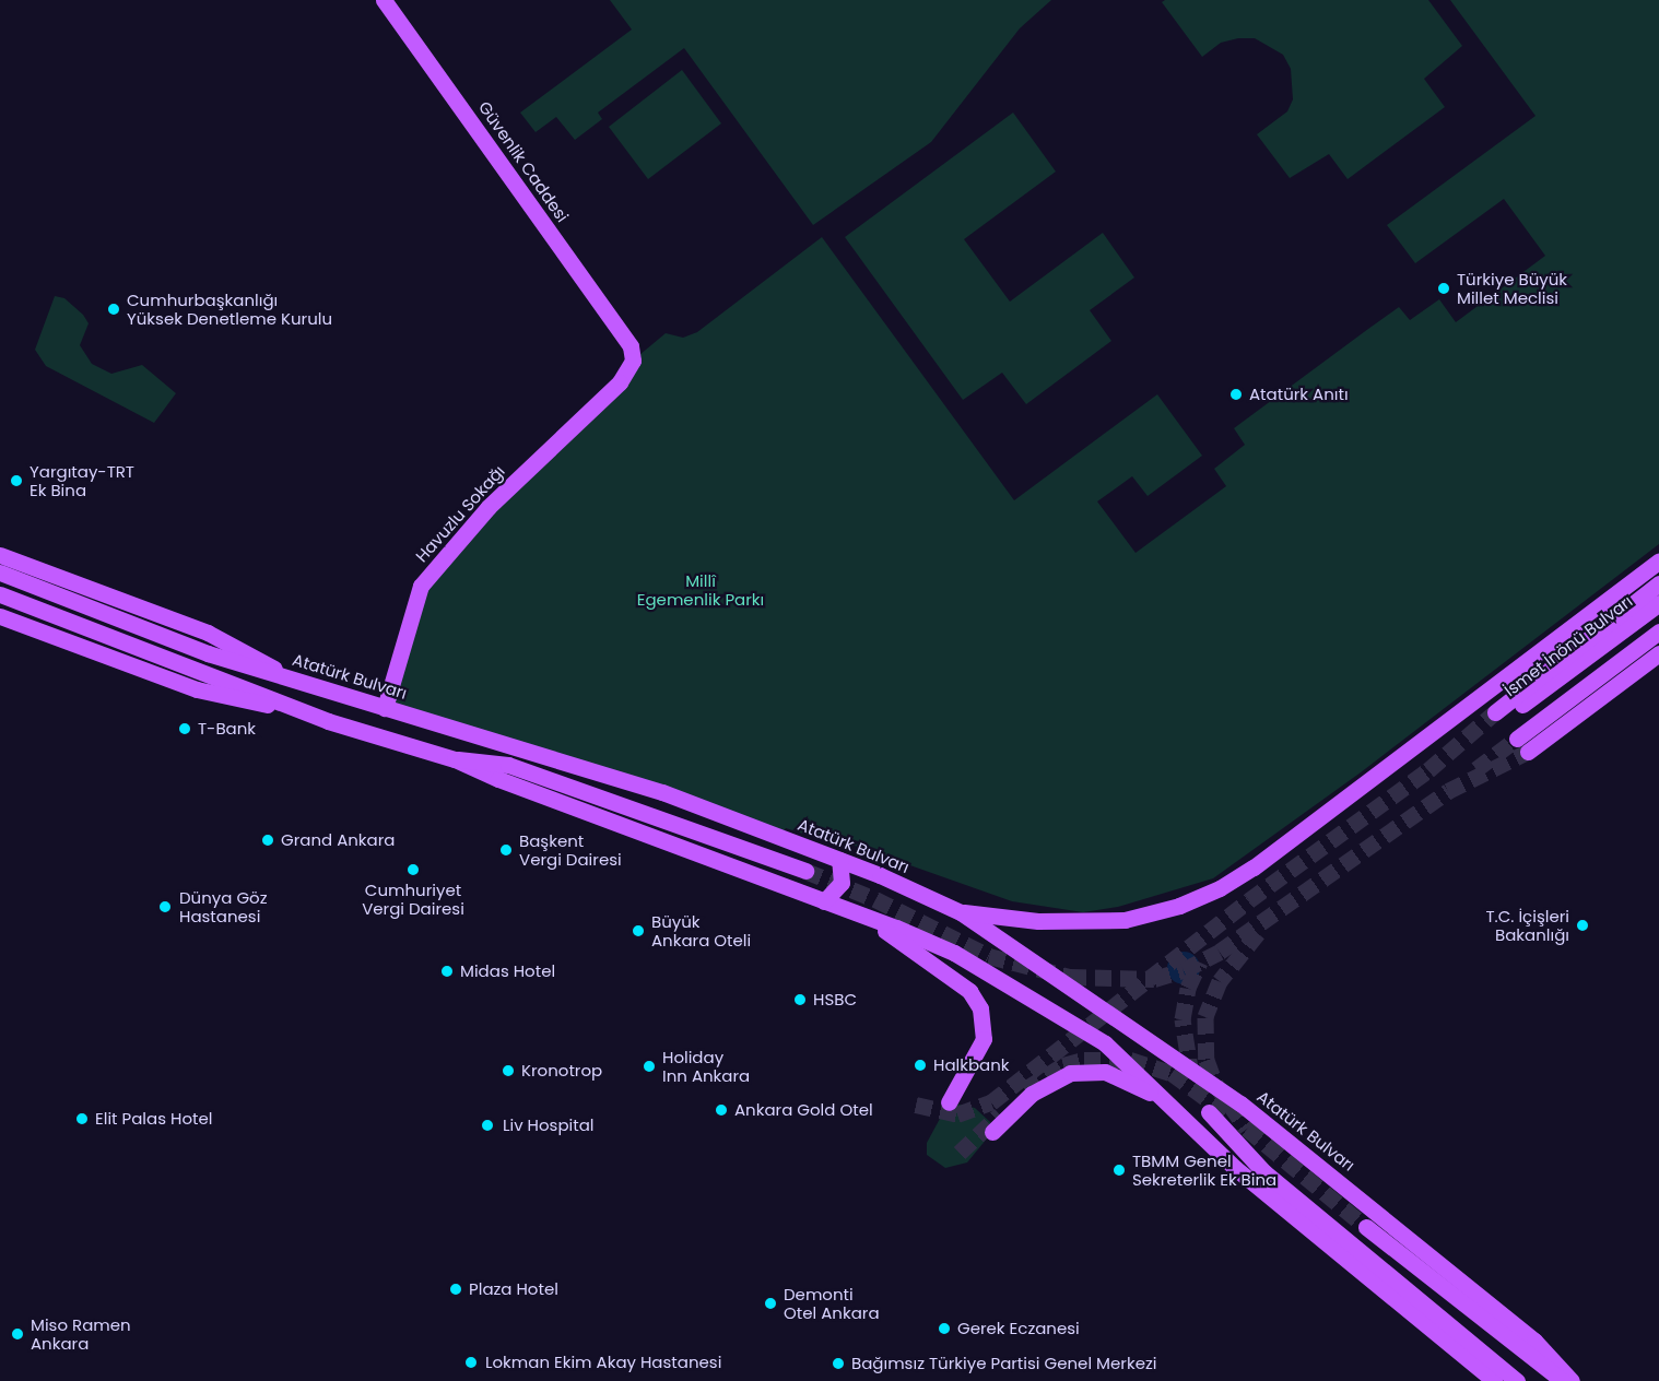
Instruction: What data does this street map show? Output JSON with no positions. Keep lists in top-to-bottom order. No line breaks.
{"streets":{"main road":["Güvenlik Caddesi","Havuzlu Sokağı","İsmet İnönü Bulvarı","Atatürk Bulvarı"]},"crossings":[["Güvenlik Caddesi","Havuzlu Sokağı"],["Havuzlu Sokağı","Atatürk Bulvarı"]],"parks":["Millî Egemenlik Parkı"],"places":["Türkiye Büyük Millet Meclisi","Cumhurbaşkanlığı Yüksek Denetleme Kurulu","Atatürk Anıtı","Yargıtay-TRT Ek Bina","T-Bank","Grand Ankara","Başkent Vergi Dairesi","Cumhuriyet Vergi Dairesi","Dünya Göz Hastanesi","T.C. İçişleri Bakanlığı","Büyük Ankara Oteli","Midas Hotel","HSBC","Halkbank","Holiday Inn Ankara","Kronotrop","Ankara Gold Otel","Elit Palas Hotel","Liv Hospital","TBMM Genel Sekreterlik Ek Bina","Plaza Hotel","Demonti Otel Ankara","Gerek Eczanesi","Miso Ramen Ankara","Lokman Ekim Akay Hastanesi","Bağımsız Türkiye Partisi Genel Merkezi"]}
